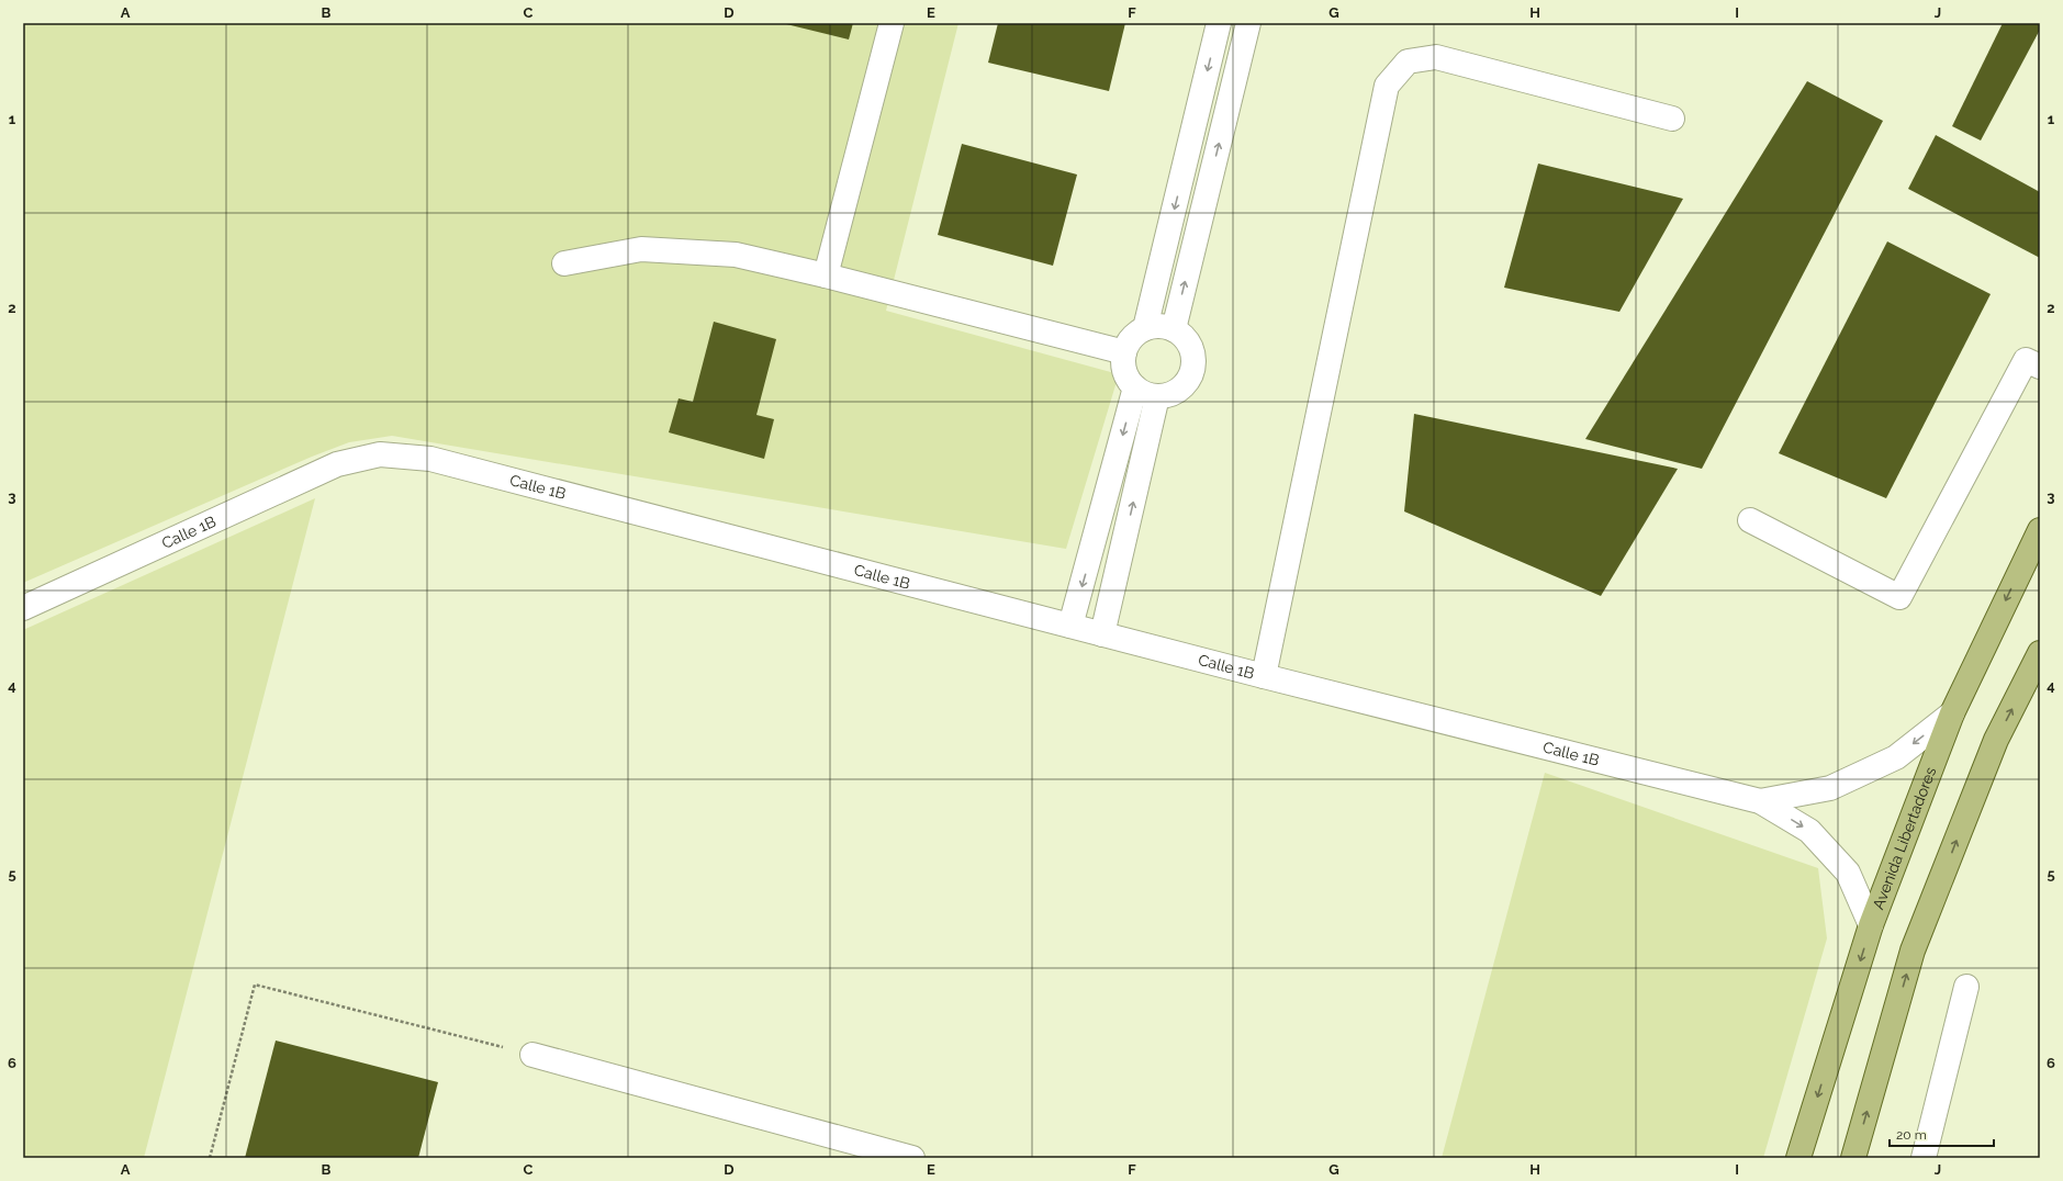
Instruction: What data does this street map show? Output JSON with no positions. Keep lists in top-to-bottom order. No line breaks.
{"streets":{"main road":["Avenida Libertadores"],"street":["Calle 1B"]},"crossings":[["Calle 1B","Avenida Libertadores"]],"scale_bar":"20 m","grid":{"columns":["A","B","C","D","E","F","G","H","I","J"],"rows":["1","2","3","4","5","6"]}}
